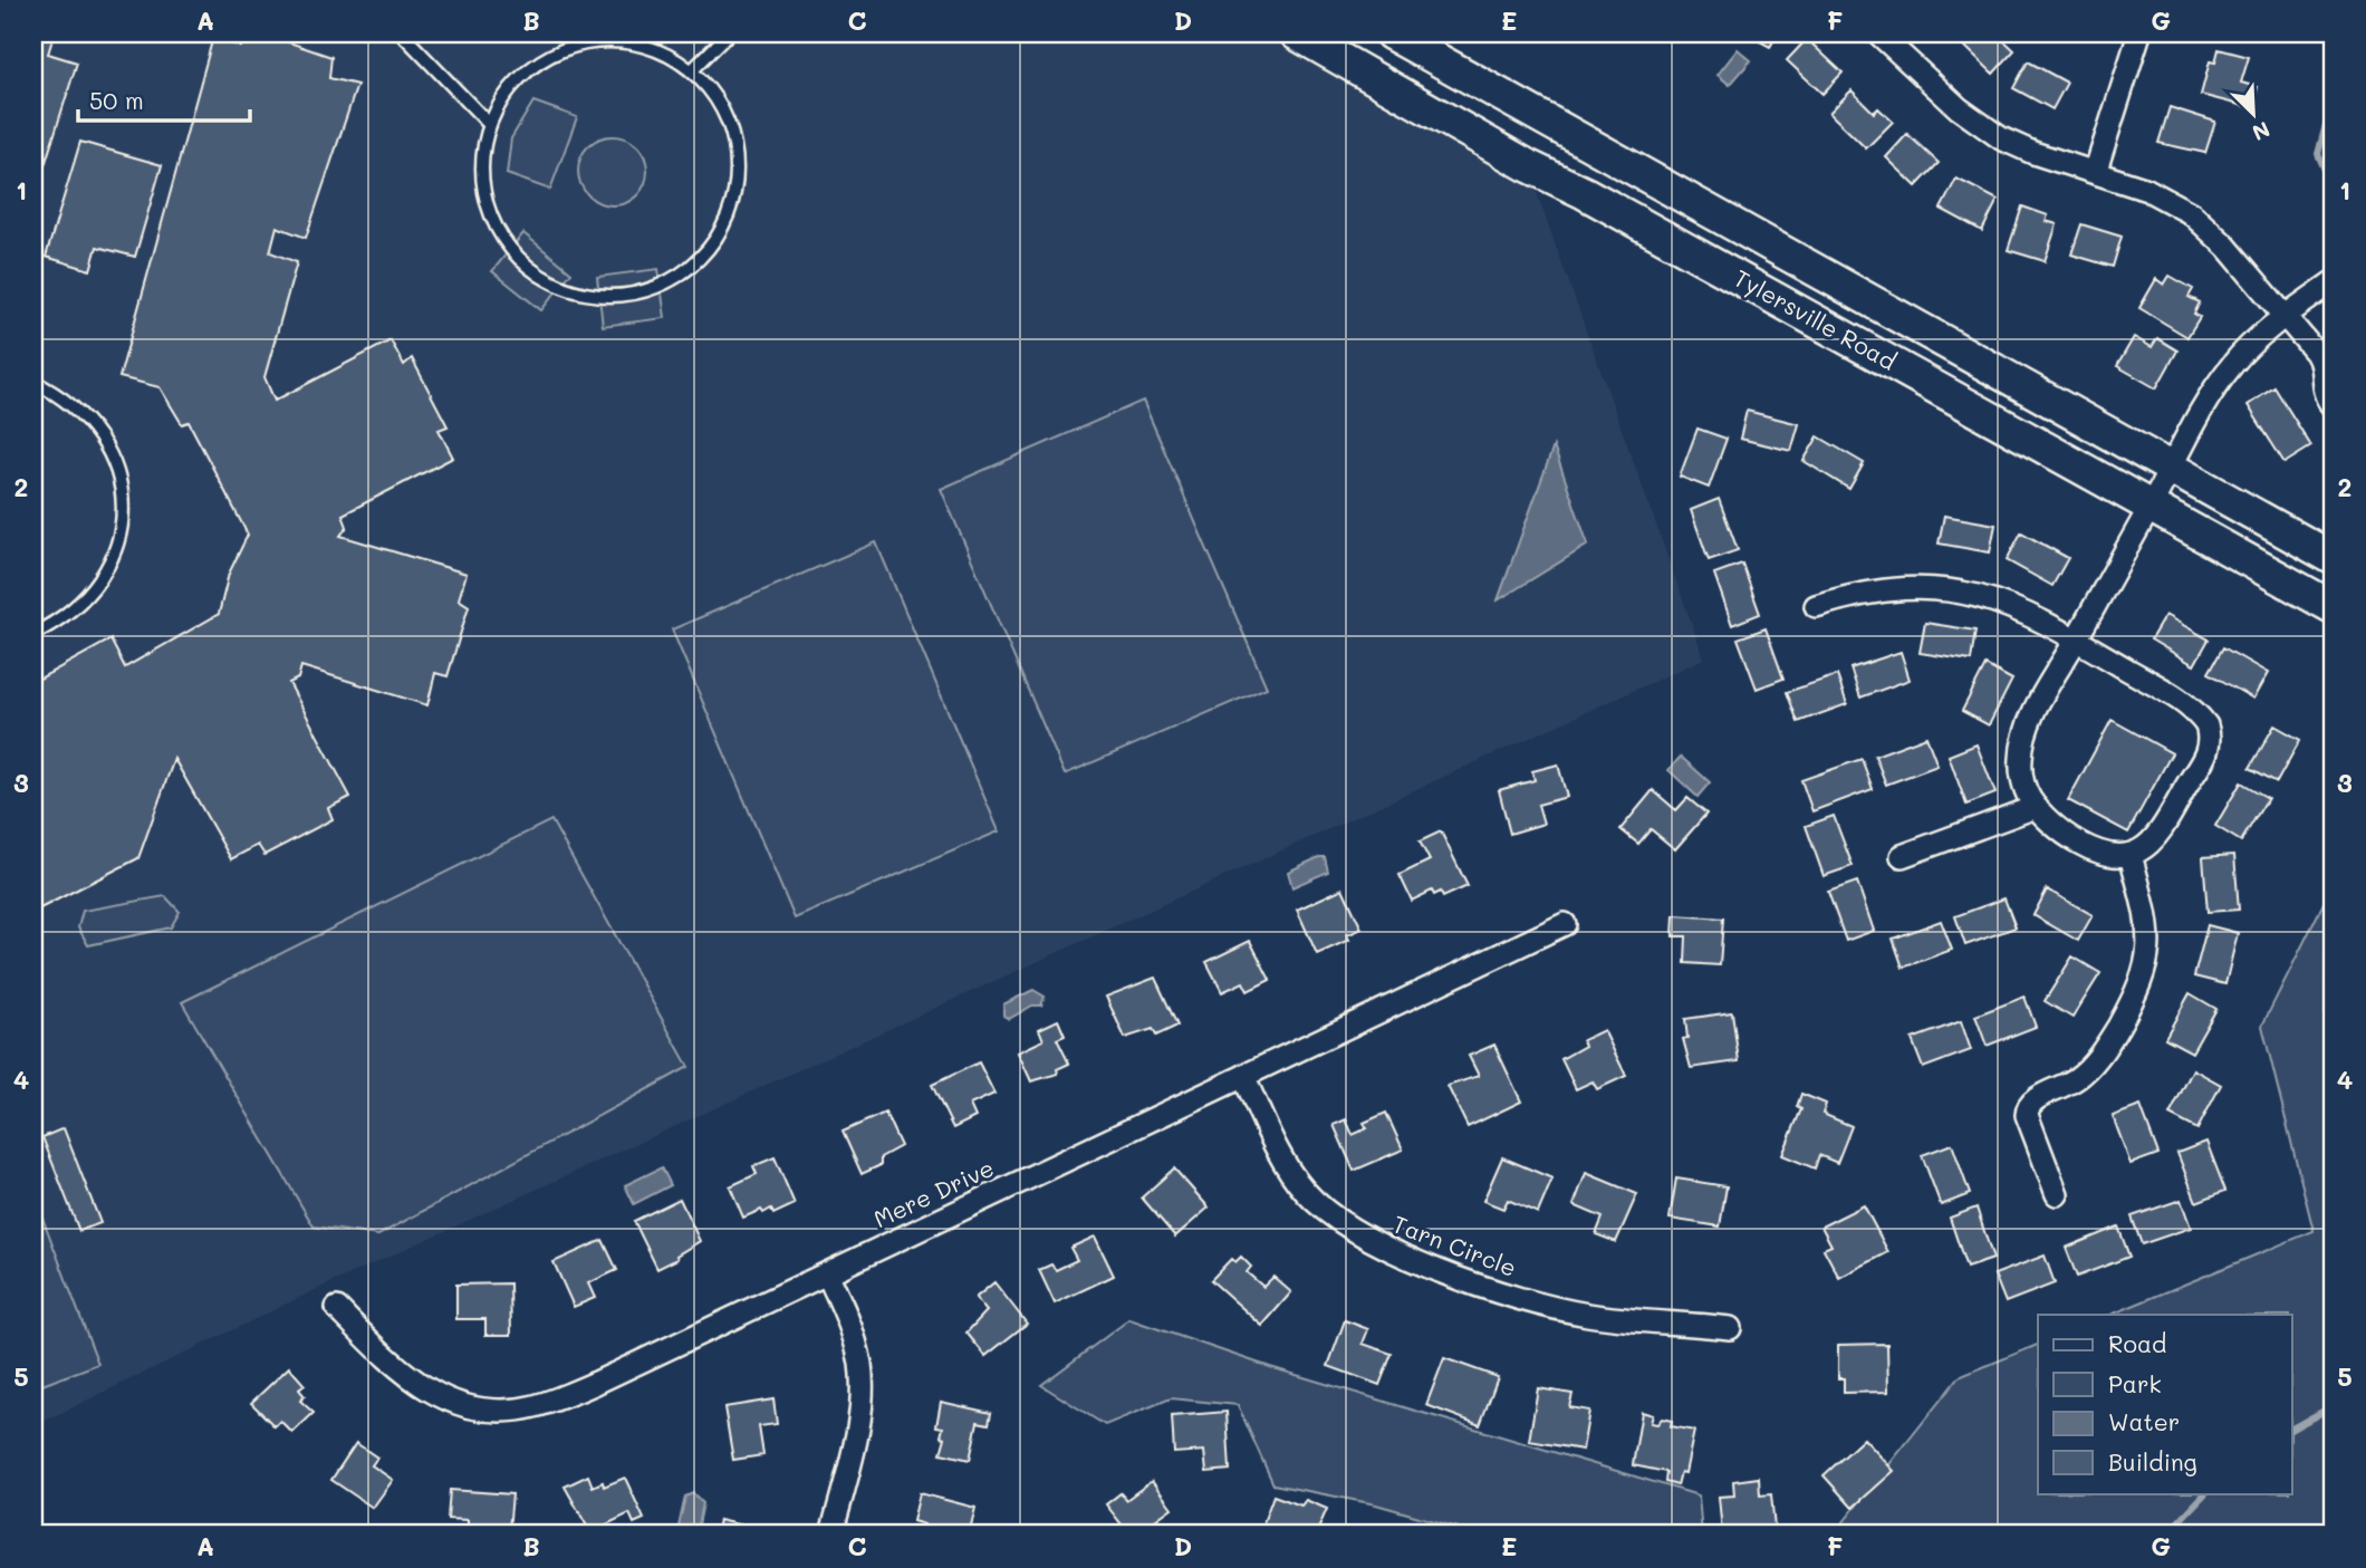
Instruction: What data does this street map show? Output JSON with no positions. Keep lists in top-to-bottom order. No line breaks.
{"streets":{"main road":["Tylersville Road"],"street":["Mere Drive","Tarn Circle"]},"crossings":[["Mere Drive","Tarn Circle"]],"legend":["Road","Park","Water","Building"],"scale_bar":"50 m","north":"bottom right","grid":{"columns":["A","B","C","D","E","F","G"],"rows":["1","2","3","4","5"]}}
